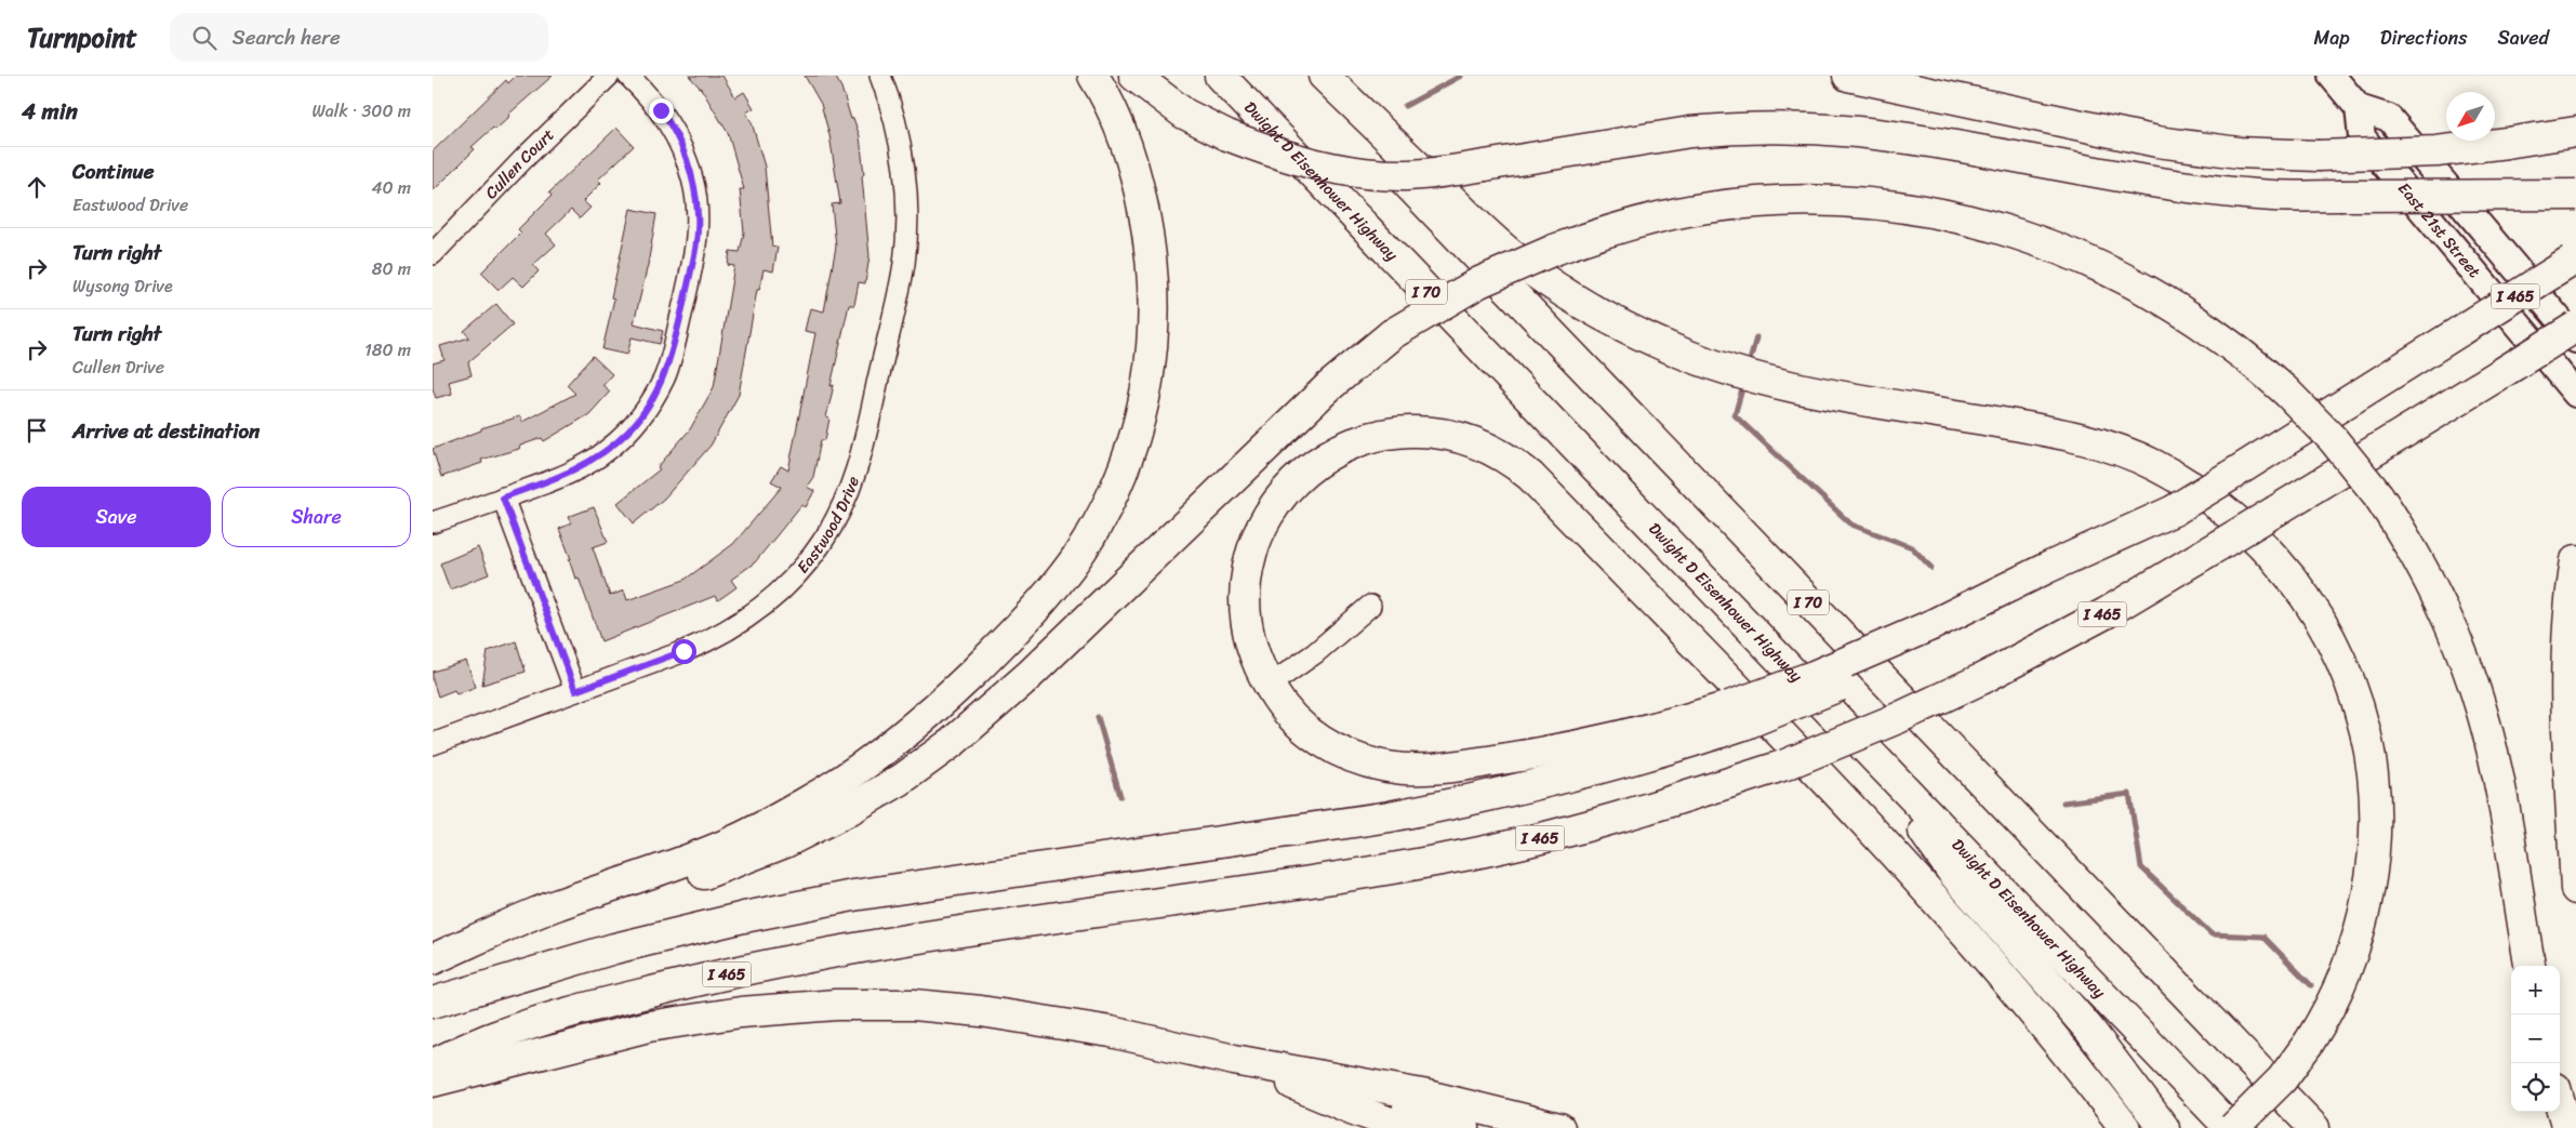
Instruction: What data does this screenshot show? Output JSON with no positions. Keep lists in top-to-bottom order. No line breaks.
{"streets":{"highway":["Dwight D Eisenhower Highway","I 70","I 465"],"main road":["East 21st Street"],"street":["Cullen Court","Eastwood Drive"]},"north":"bottom left","page":{"header":"Turnpoint","search":"Search here","nav":["Map","Directions","Saved"],"heading":["4 min","Walk · 300 m"],"list":[["Continue","Eastwood Drive","40 m"],["Turn right","Wysong Drive","80 m"],["Turn right","Cullen Drive","180 m"],"Arrive at destination"],"buttons":["Save","Share"],"map_buttons":["+","−"]}}
